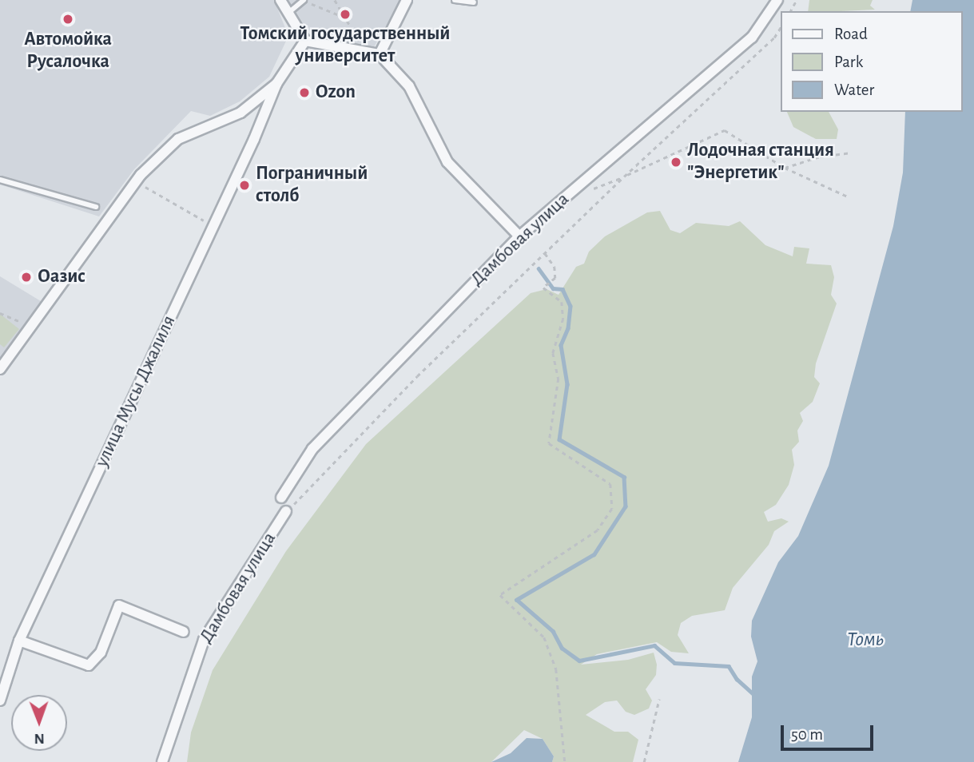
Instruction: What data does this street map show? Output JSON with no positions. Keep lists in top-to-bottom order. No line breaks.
{"streets":{"street":["Дамбовая улица","улица Мусы Джалиля"]},"water":["Томь"],"places":["Томский государственный университет","Автомойка Русалочка","Ozon","Лодочная станция \"Энергетик\"","Пограничный столб","Оазис"],"legend":["Road","Park","Water"],"scale_bar":"50 m","north":"bottom"}
